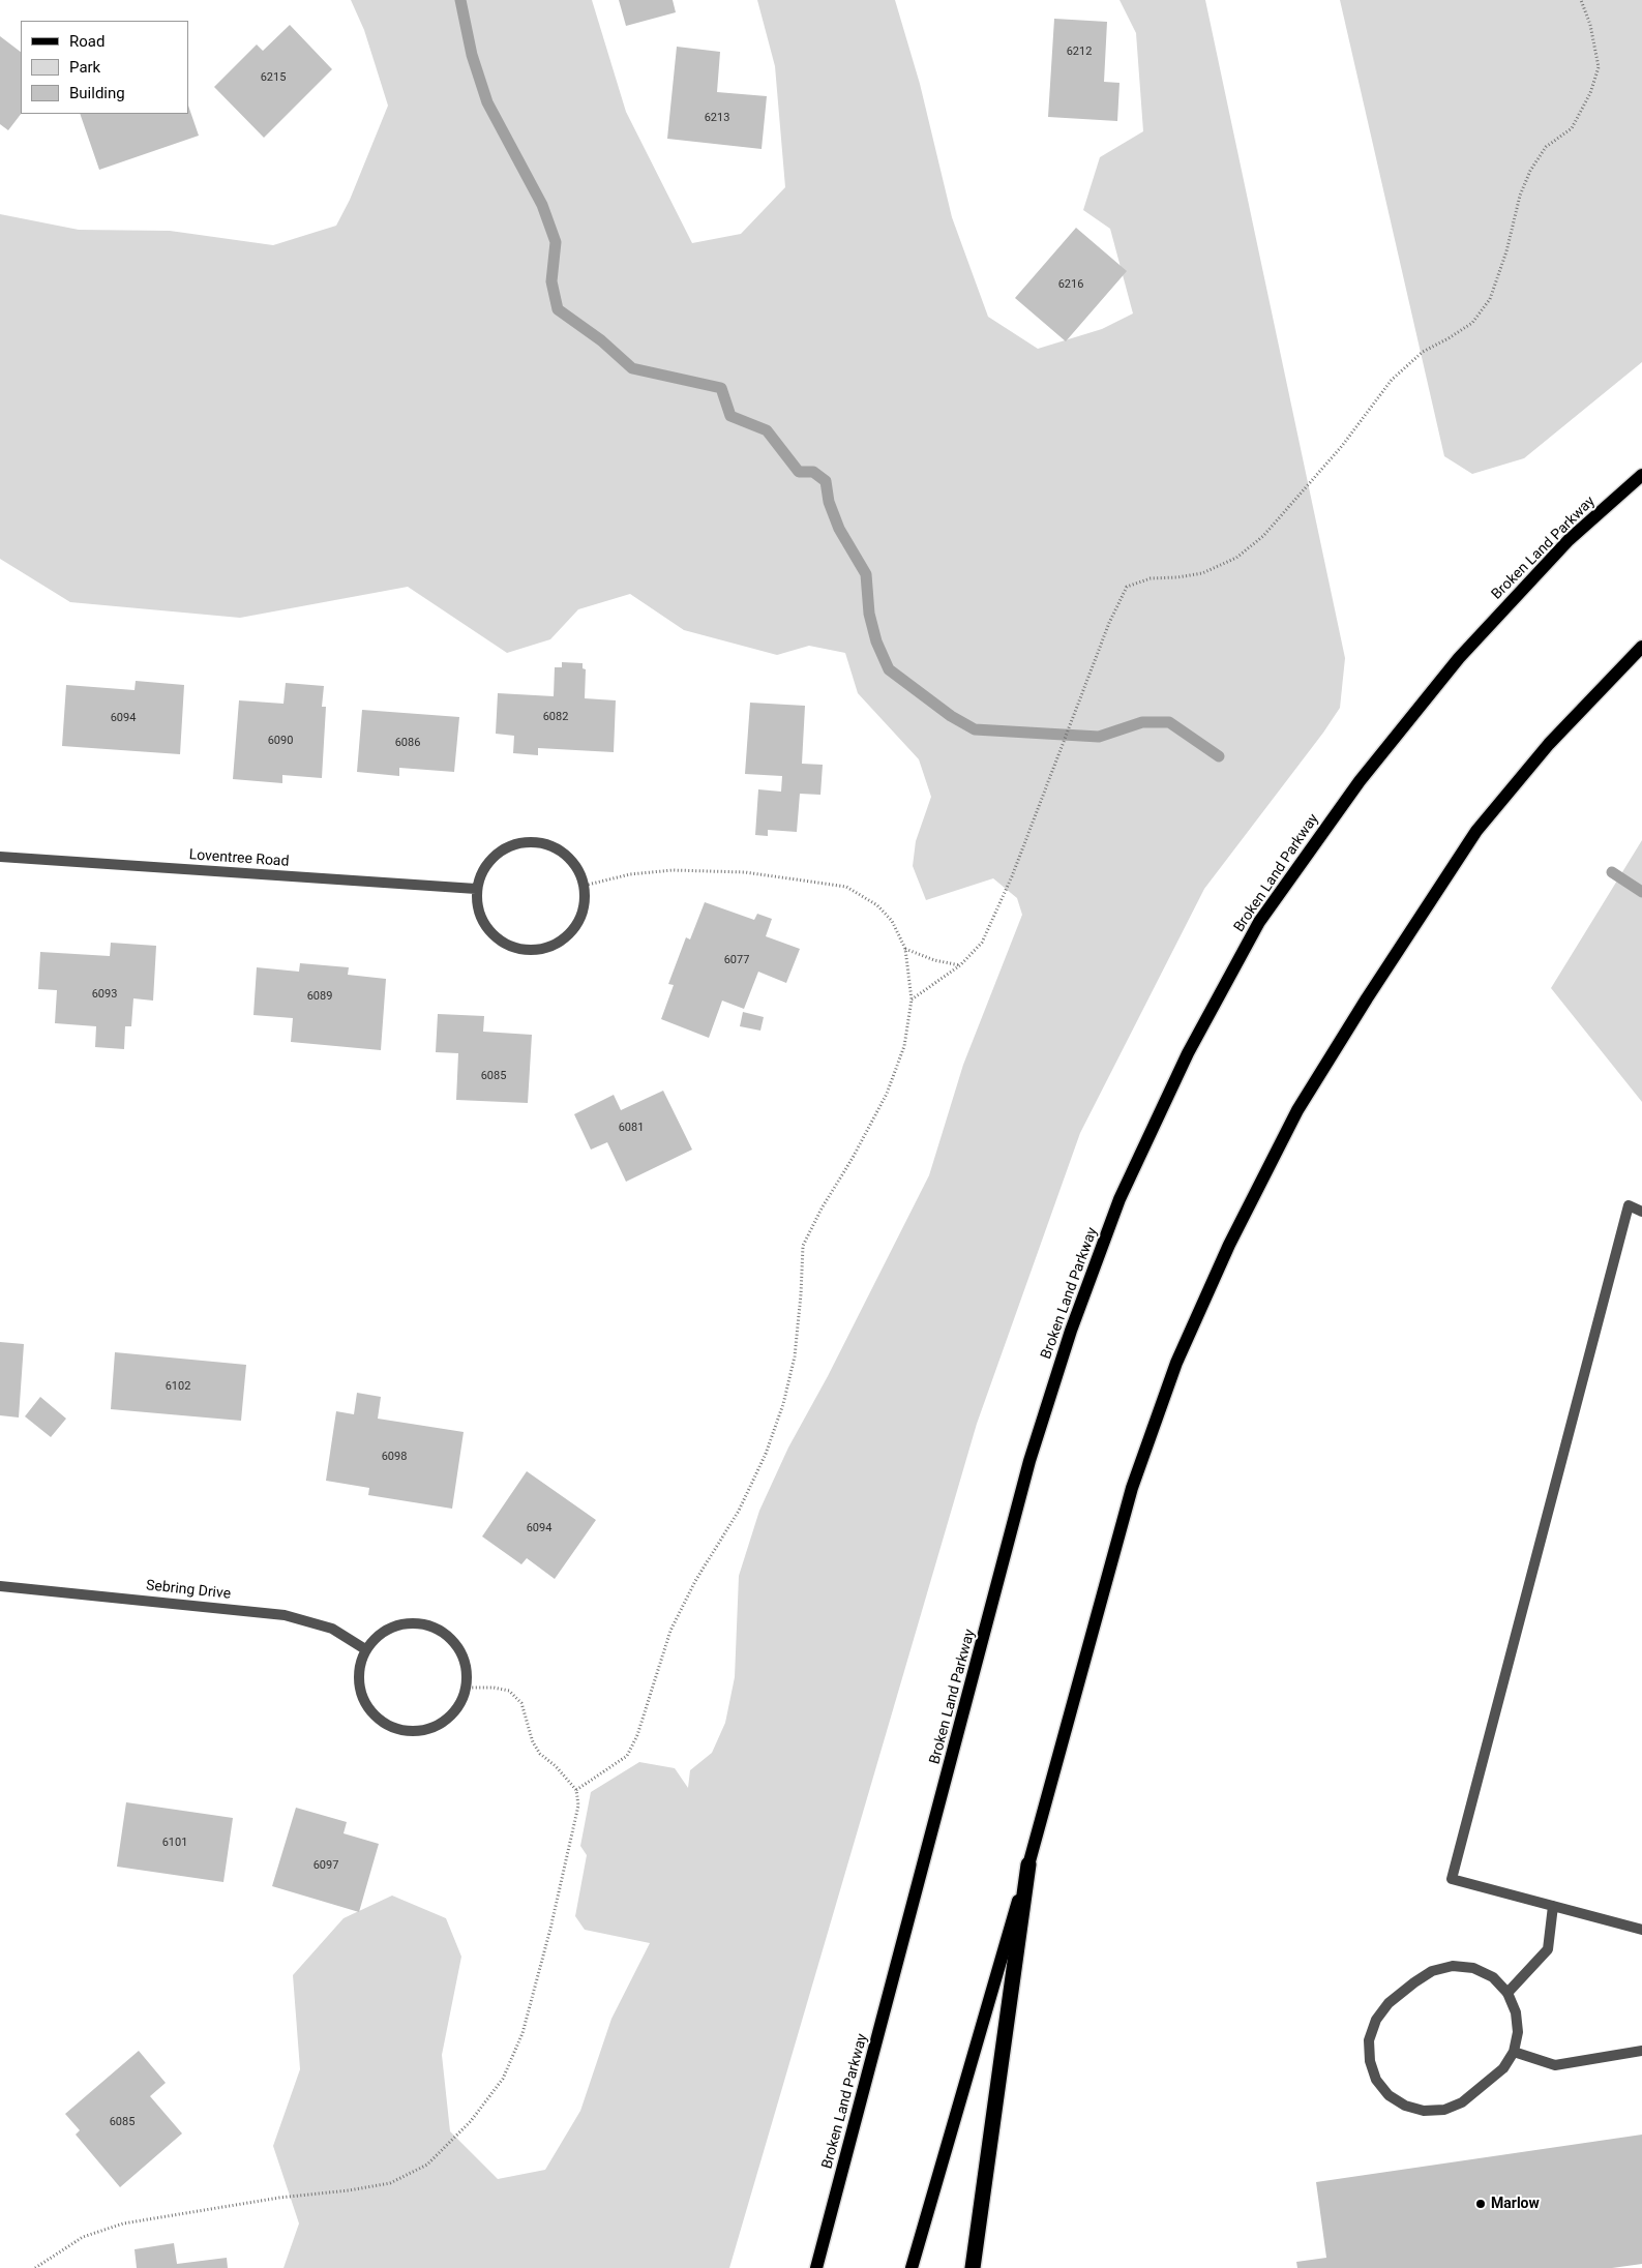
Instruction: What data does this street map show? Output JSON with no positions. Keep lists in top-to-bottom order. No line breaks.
{"streets":{"main road":["Broken Land Parkway"],"street":["Loventree Road","Sebring Drive"]},"places":["Marlow"],"house_numbers":["6212","6215","6213","6216","6082","6094","6090","6086","6077","6093","6089","6085","6081","6102","6098","6094","6101","6097","6085"],"legend":["Road","Park","Building"]}
